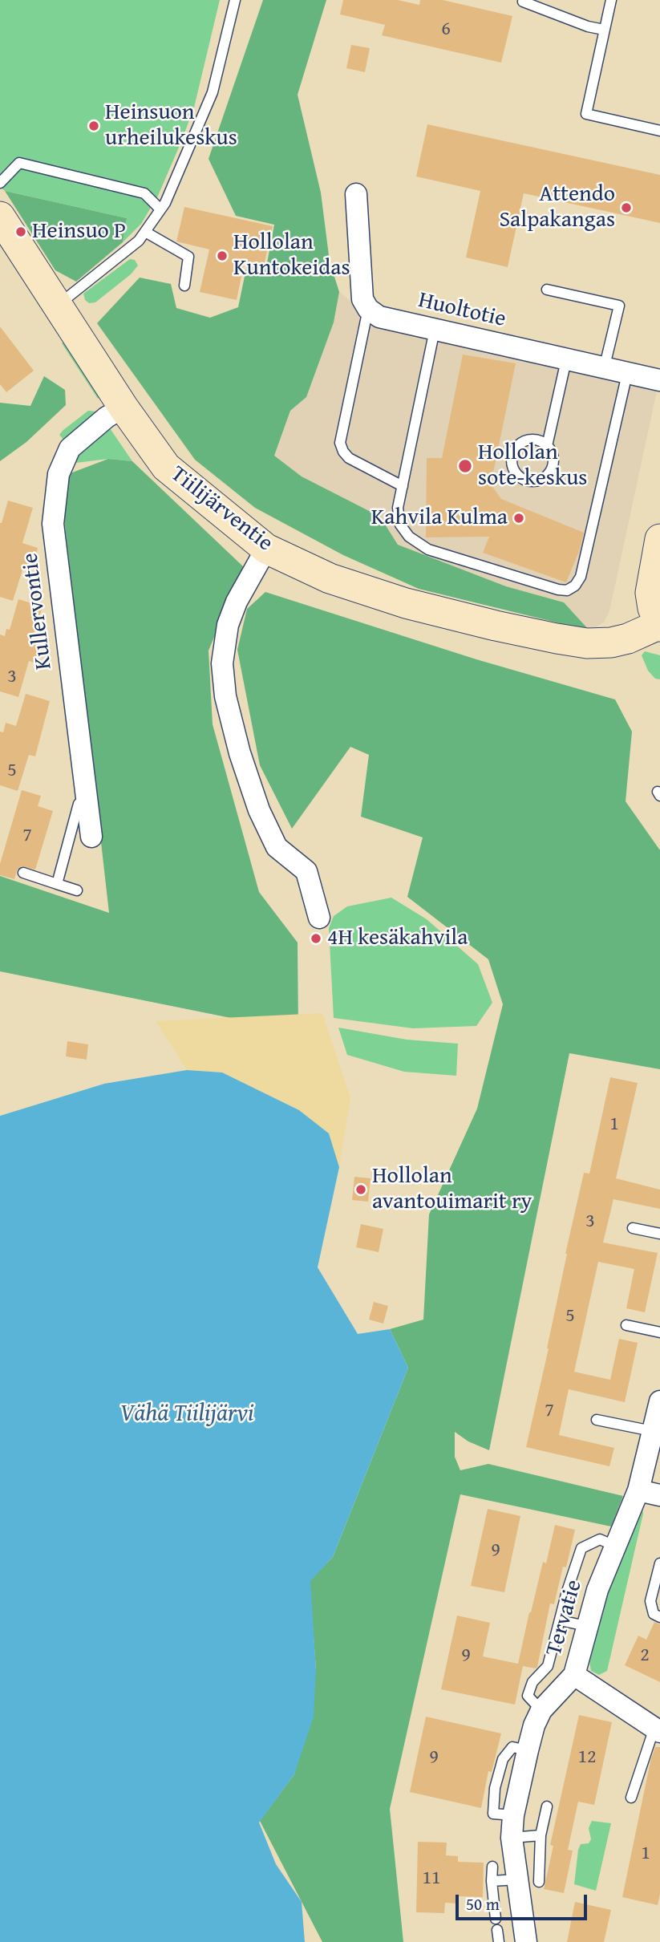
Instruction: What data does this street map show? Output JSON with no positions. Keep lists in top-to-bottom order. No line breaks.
{"streets":{"street":["Huoltotie","Tiilijärventie","Kullervontie","Tervatie"]},"crossings":[["Tiilijärventie","Kullervontie"]],"water":["Vähä Tiilijärvi"],"places":["Heinsuon urheilukeskus","Attendo Salpakangas","Heinsuo P","Hollolan Kuntokeidas","Hollolan sote-keskus","Kahvila Kulma","4H kesäkahvila","Hollolan avantouimarit ry"],"house_numbers":["6","3","5","7","1","3","5","7","9","9","2","9","12","1","11"],"scale_bar":"50 m"}
